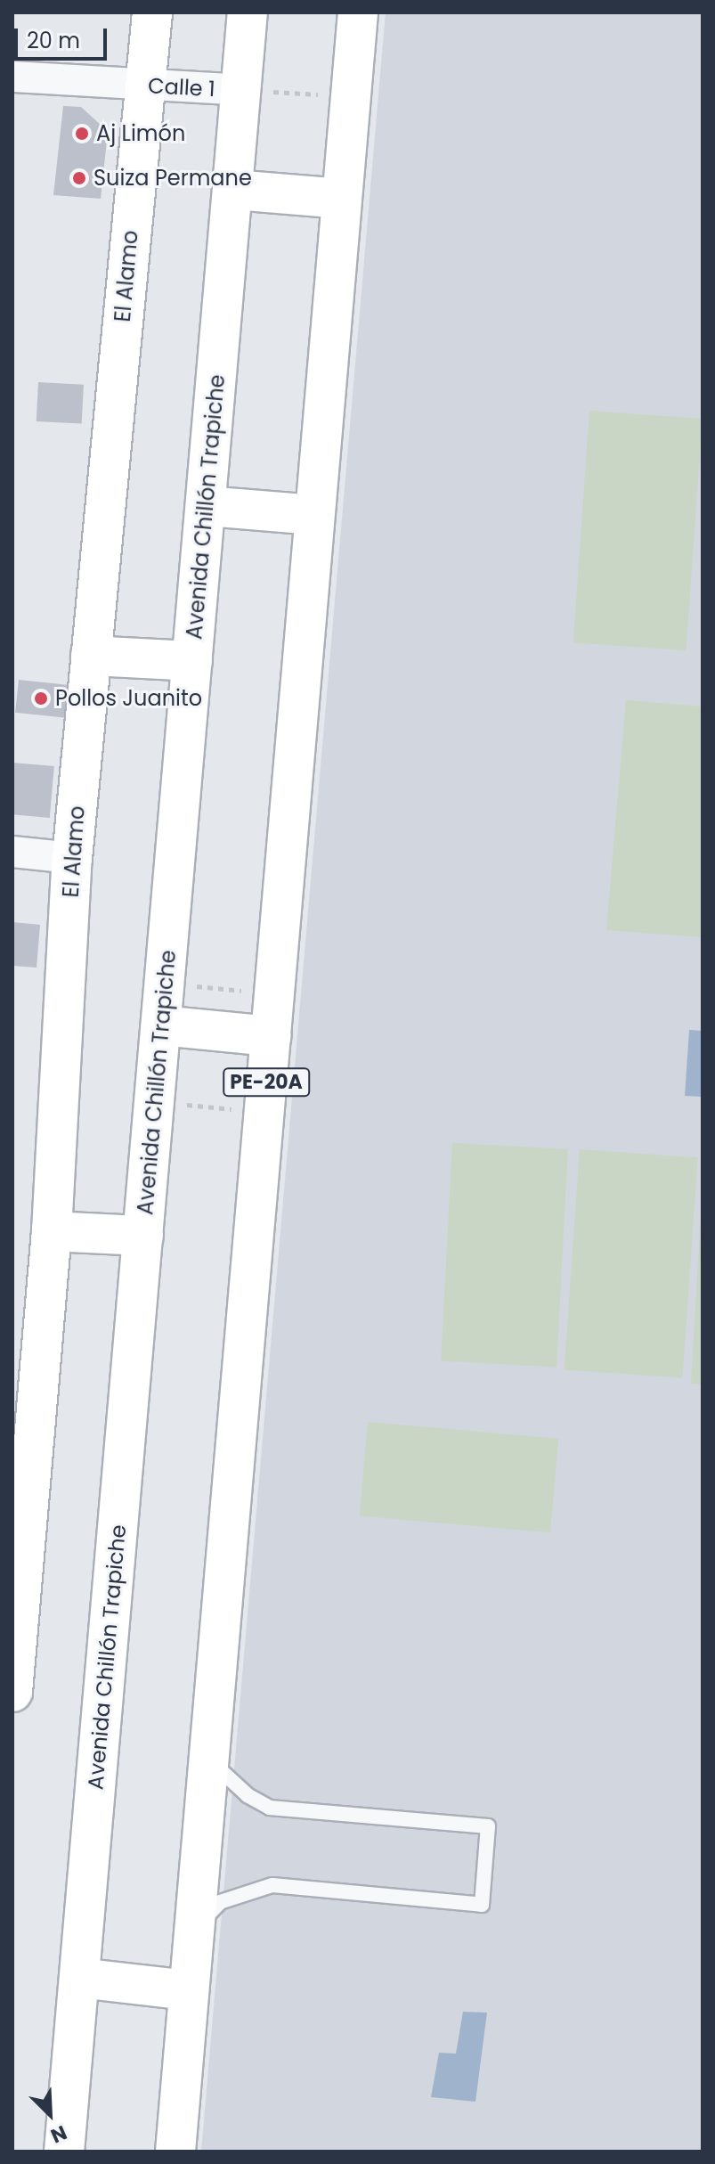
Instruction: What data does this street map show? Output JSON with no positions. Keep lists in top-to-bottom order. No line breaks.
{"streets":{"main road":["El Alamo","Avenida Chillón Trapiche","PE-20A"],"street":["Calle 1"]},"crossings":[["Calle 1","El Alamo"],["Calle 1","Avenida Chillón Trapiche"],["Calle 1","PE-20A"]],"places":["Aj Limón","Suiza Permane","Pollos Juanito"],"scale_bar":"20 m","north":"bottom right"}
